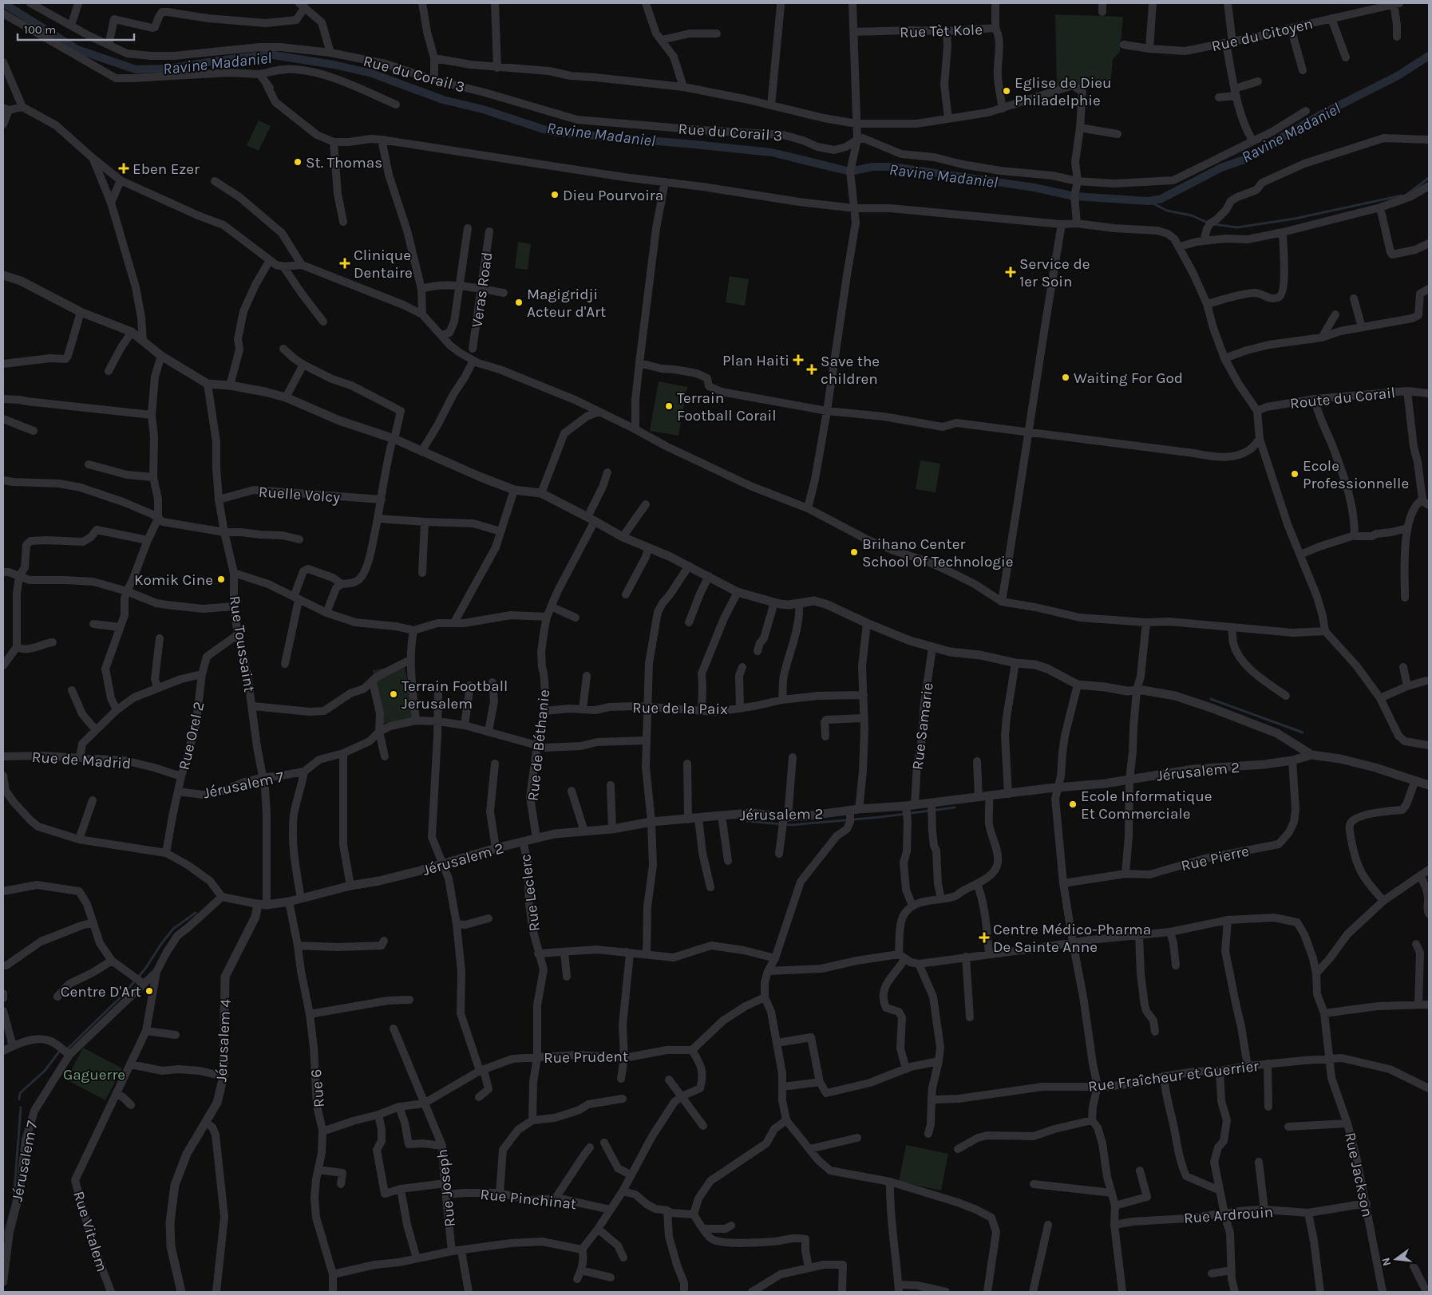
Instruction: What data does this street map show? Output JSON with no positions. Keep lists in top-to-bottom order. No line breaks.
{"streets":{"street":["Rue Tèt Kole","Rue du Citoyen","Rue du Corail 3","Veras Road","Route du Corail","Ruelle Volcy","Rue Toussaint","Rue de la Paix","Rue Samarie","Rue Orel 2","Rue de Béthanie","Rue de Madrid","Jérusalem 2","Jérusalem 7","Rue Pierre","Rue Leclerc","Jérusalem 4","Rue Prudent","Rue Fraîcheur et Guerrier","Rue 6","Rue Jackson","Rue Joseph","Rue Pinchinat","Rue Ardrouin","Rue Vitalem"]},"crossings":[["Ruelle Volcy","Rue Toussaint"],["Rue Toussaint","Rue Orel 2"],["Rue Toussaint","Jérusalem 2"],["Rue Toussaint","Jérusalem 7"],["Rue Toussaint","Jérusalem 4"],["Rue de la Paix","Rue de Béthanie"],["Rue Samarie","Jérusalem 2"],["Rue Orel 2","Rue de Madrid"],["Rue Orel 2","Jérusalem 7"],["Rue de Béthanie","Jérusalem 2"],["Rue de Béthanie","Jérusalem 7"],["Jérusalem 2","Rue Pierre"],["Jérusalem 2","Rue Leclerc"],["Jérusalem 2","Jérusalem 4"],["Jérusalem 2","Rue 6"],["Rue Leclerc","Rue Prudent"],["Rue Prudent","Rue Joseph"],["Rue Fraîcheur et Guerrier","Rue Jackson"],["Rue Jackson","Rue Ardrouin"],["Rue Joseph","Rue Pinchinat"]],"water":["Ravine Madaniel"],"parks":["Gaguerre"],"places":{"other":["Eglise de Dieu Philadelphie","St. Thomas","Dieu Pourvoira","Magigridji Acteur d'Art","Waiting For God","Terrain Football Corail","Ecole Professionnelle","Brihano Center School Of Technologie","Komik Cine","Terrain Football Jerusalem","Ecole Informatique Et Commerciale","Centre D'Art"],"health":["Eben Ezer","Clinique Dentaire","Service de 1er Soin","Plan Haiti","Save the children","Centre Médico-Pharma De Sainte Anne"]},"scale_bar":"100 m","north":"left"}
